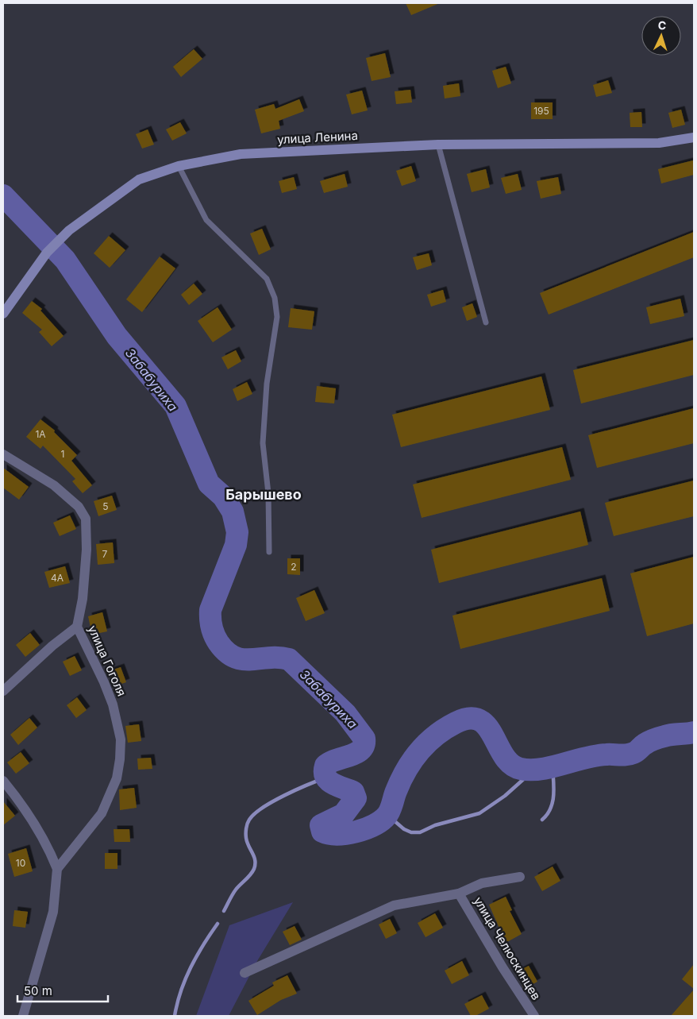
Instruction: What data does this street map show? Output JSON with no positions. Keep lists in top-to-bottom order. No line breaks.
{"streets":{"main road":["улица Ленина"],"street":["улица Гоголя","улица Челюскинцев"]},"districts":["Барышево"],"water":["Забабуриха"],"house_numbers":["195","1А","1","5","7","2","4А","10"],"scale_bar":"50 m","north":"top"}
